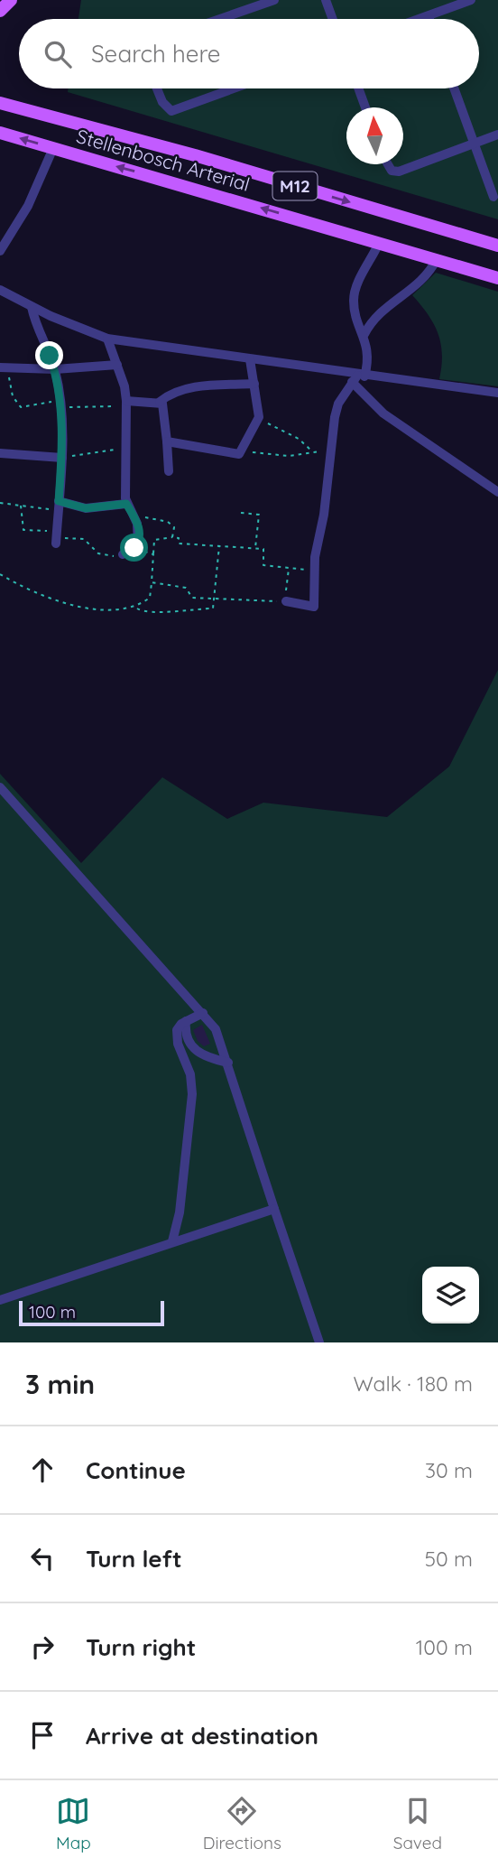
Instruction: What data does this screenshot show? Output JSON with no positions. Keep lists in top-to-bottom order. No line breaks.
{"streets":{"main road":["Stellenbosch Arterial","M12"]},"scale_bar":"100 m","north":"top","page":{"search":"Search here","scale":"100 m","heading":["3 min","Walk · 180 m"],"list":[["Continue","30 m"],["Turn left","50 m"],["Turn right","100 m"],"Arrive at destination"],"nav":["Map","Directions","Saved"]}}
